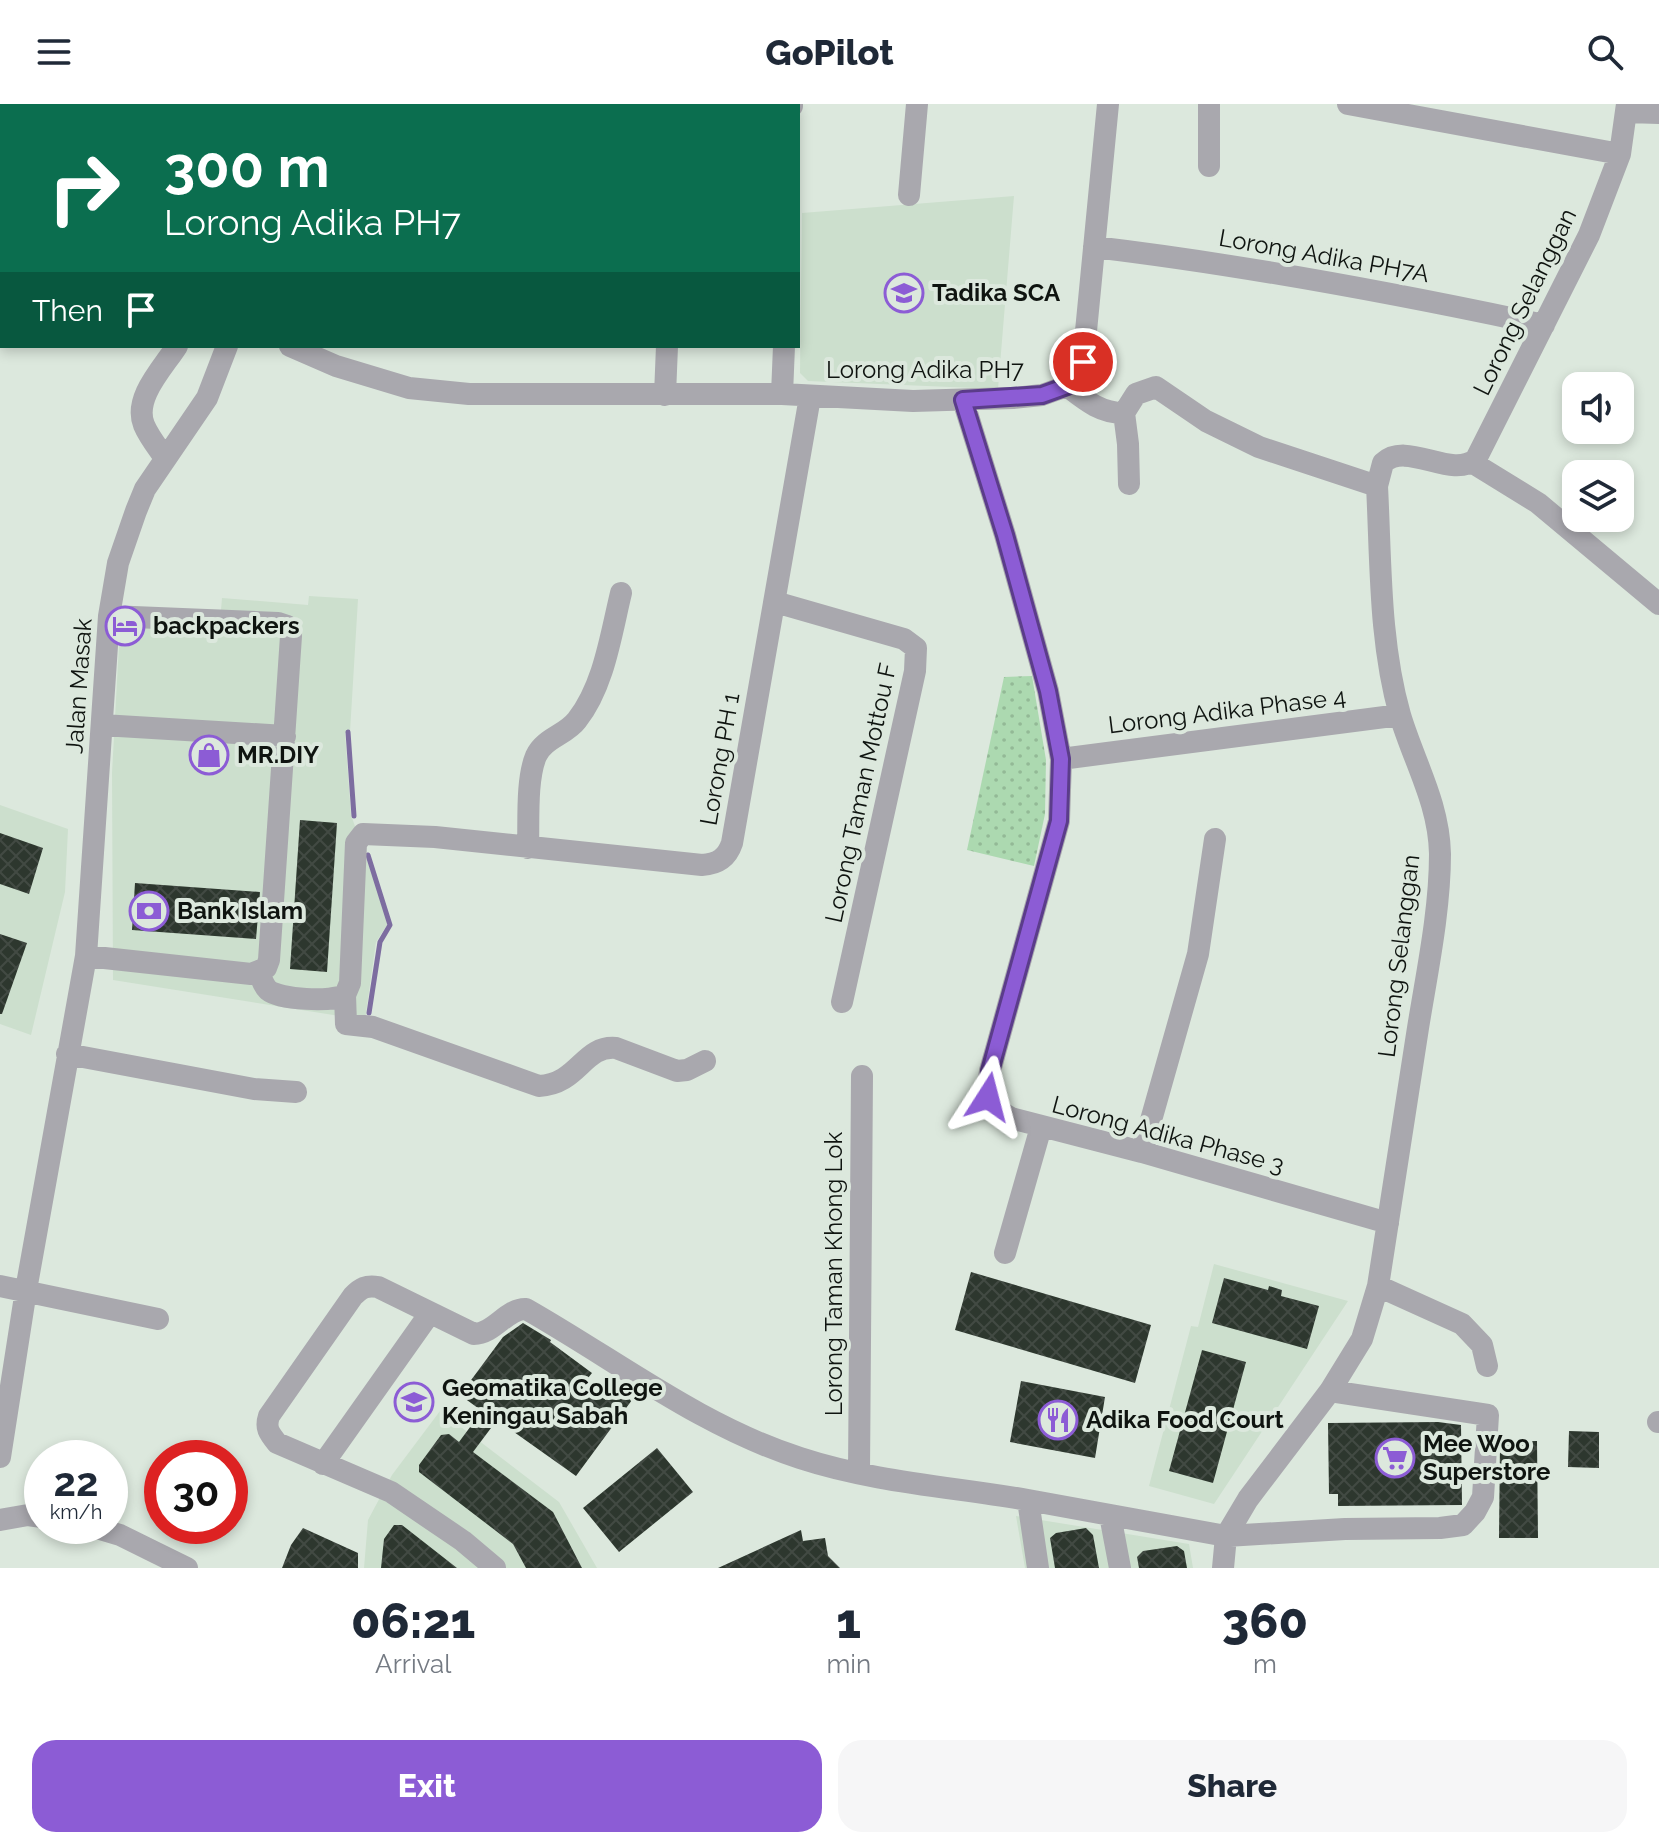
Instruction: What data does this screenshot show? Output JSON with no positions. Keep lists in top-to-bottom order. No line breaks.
{"streets":{"street":["Lorong Adika PH7A","Lorong Selanggan","Lorong Adika PH7","Jalan Masak","Lorong Adika Phase 4","Lorong PH 1","Lorong Taman Mottou F","Lorong Adika Phase 3","Lorong Taman Khong Lok"]},"crossings":[["Lorong Adika PH7A","Lorong Selanggan"],["Lorong Selanggan","Lorong Adika Phase 4"],["Lorong Selanggan","Lorong Adika Phase 3"],["Lorong Adika PH7","Lorong PH 1"],["Lorong Adika PH7","Lorong Adika Phase 3"],["Lorong Adika Phase 4","Lorong Adika Phase 3"],["Lorong PH 1","Lorong Taman Mottou F"]],"places":{"school or university":["Tadika SCA","Geomatika College Keningau Sabah"],"hotel":["backpackers"],"shop":["MR.DIY"],"bank":["Bank Islam"],"restaurant":["Adika Food Court"],"supermarket":["Mee Woo Superstore"]},"page":{"header":"GoPilot","turn":["300 m","Lorong Adika PH7"],"then":"Then","speed":"22 km/h","limit":"30","eta":["06:21","Arrival","1","min","360","m"],"buttons":["Exit","Share"]}}
